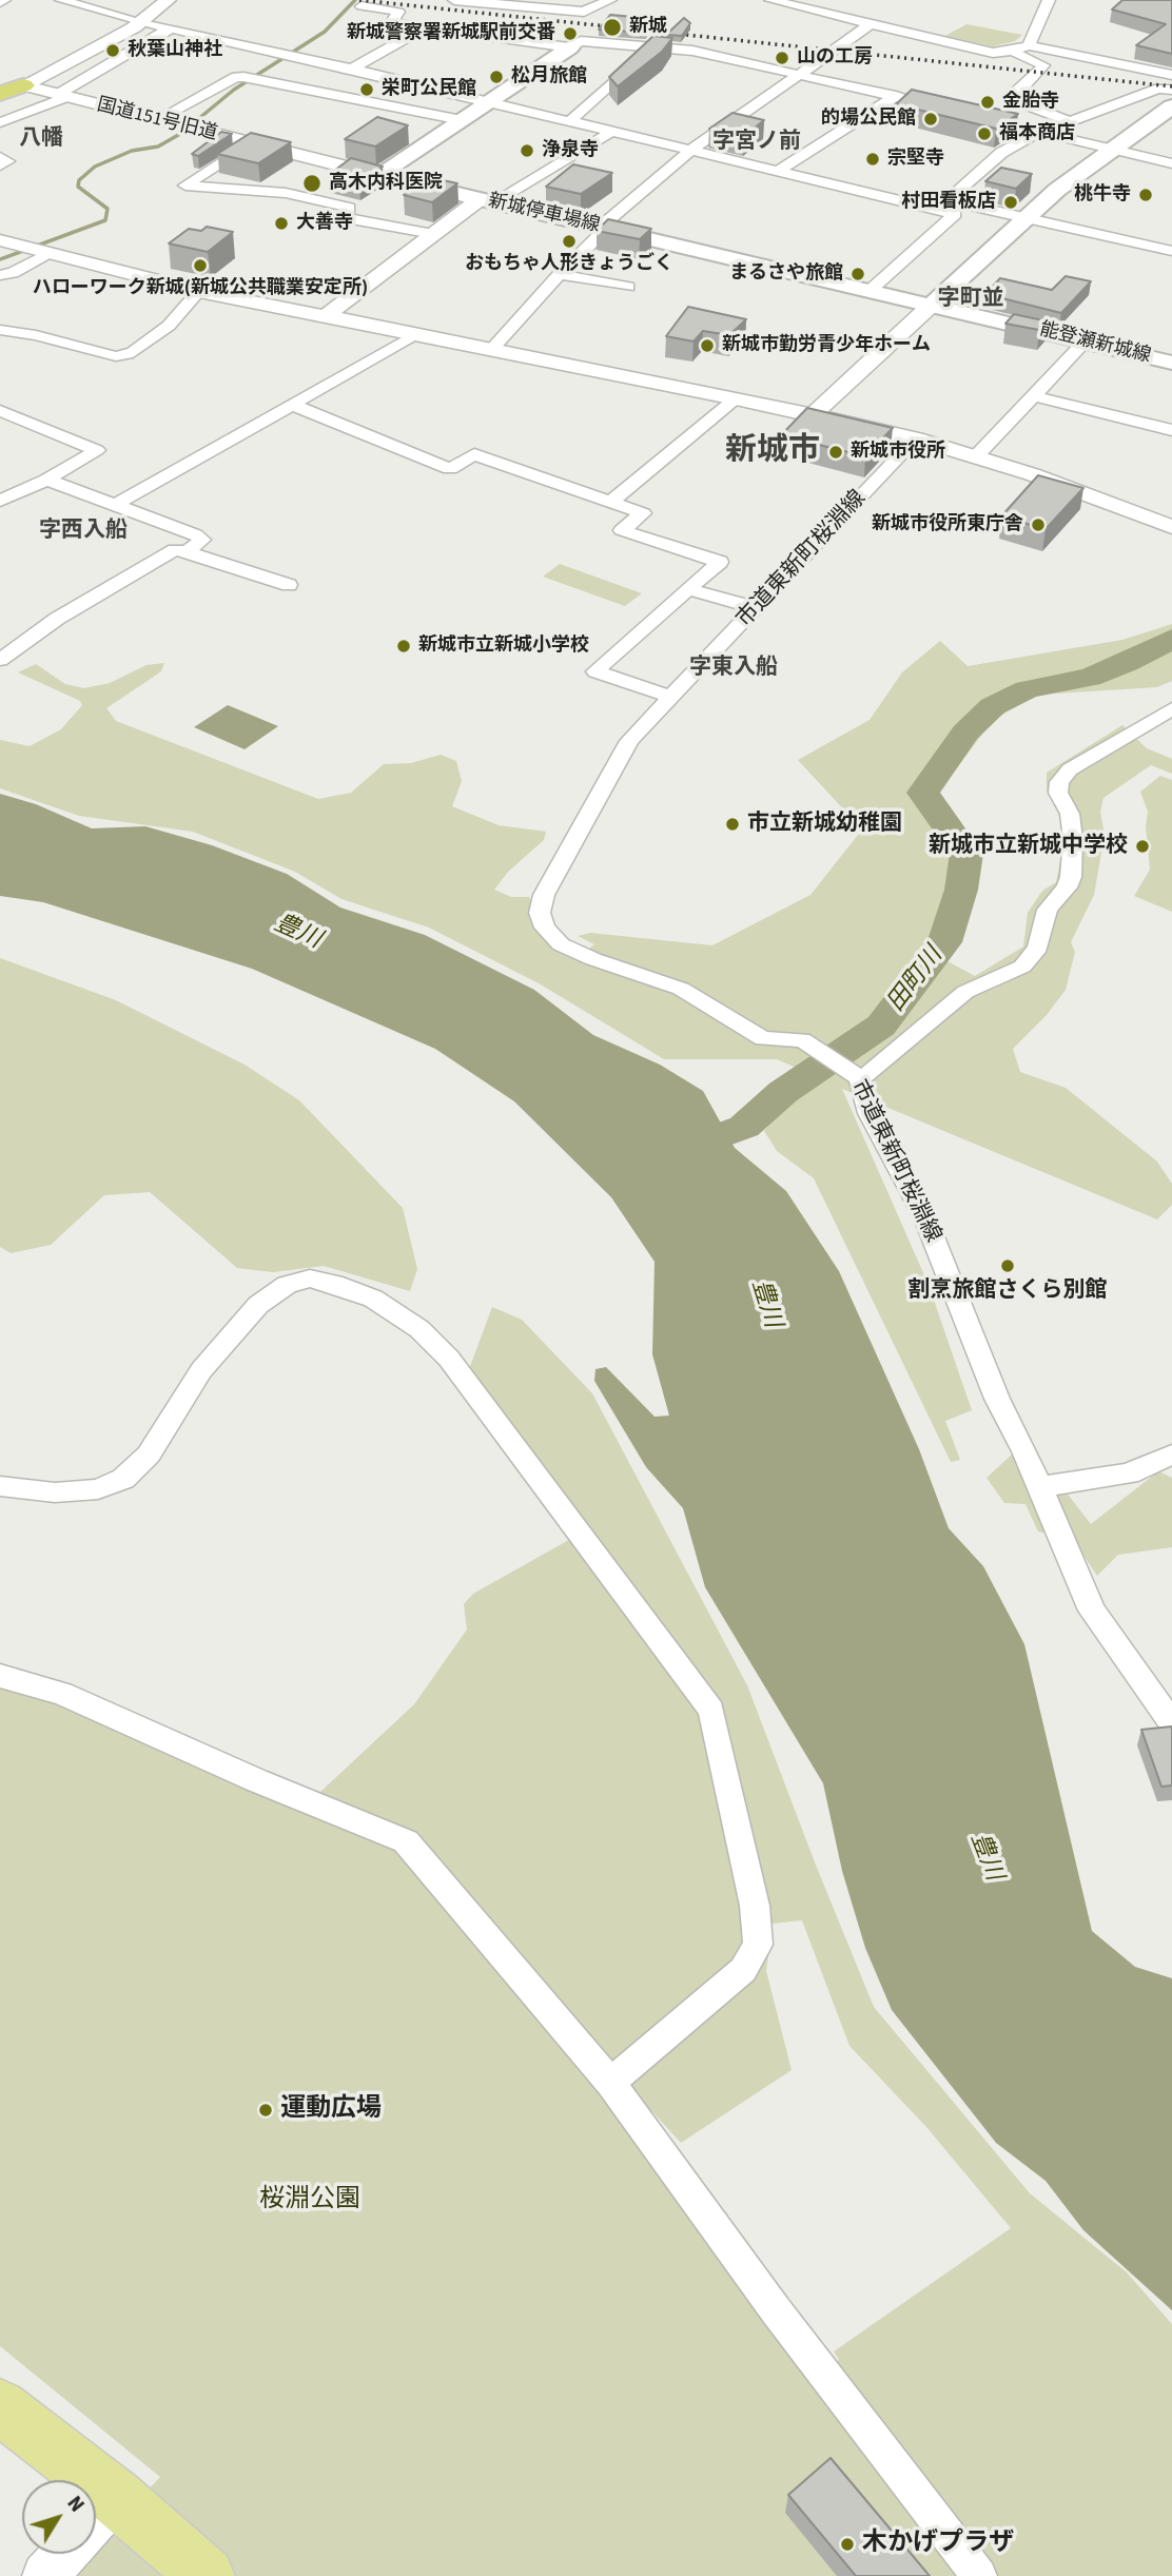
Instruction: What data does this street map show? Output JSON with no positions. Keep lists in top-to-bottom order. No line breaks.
{"streets":{"main road":["新城停車場線","能登瀬新城線"],"street":["国道151号旧道","市道東新町桜淵線"]},"crossings":[["国道151号旧道","新城停車場線"],["新城停車場線","能登瀬新城線"]],"districts":["八幡","字宮ノ前","字町並","新城市","字西入船","字東入船"],"water":["豊川","田町川"],"parks":["桜淵公園"],"places":["新城","新城警察署新城駅前交番","秋葉山神社","山の工房","松月旅館","栄町公民館","金胎寺","的場公民館","福本商店","浄泉寺","宗堅寺","高木内科医院","桃牛寺","村田看板店","大善寺","おもちゃ人形きょうごく","ハローワーク新城(新城公共職業安定所)","まるさや旅館","新城市勤労青少年ホーム","新城市役所","新城市役所東庁舎","新城市立新城小学校","市立新城幼稚園","新城市立新城中学校","割烹旅館さくら別館","運動広場","木かげプラザ"],"north":"top right"}
